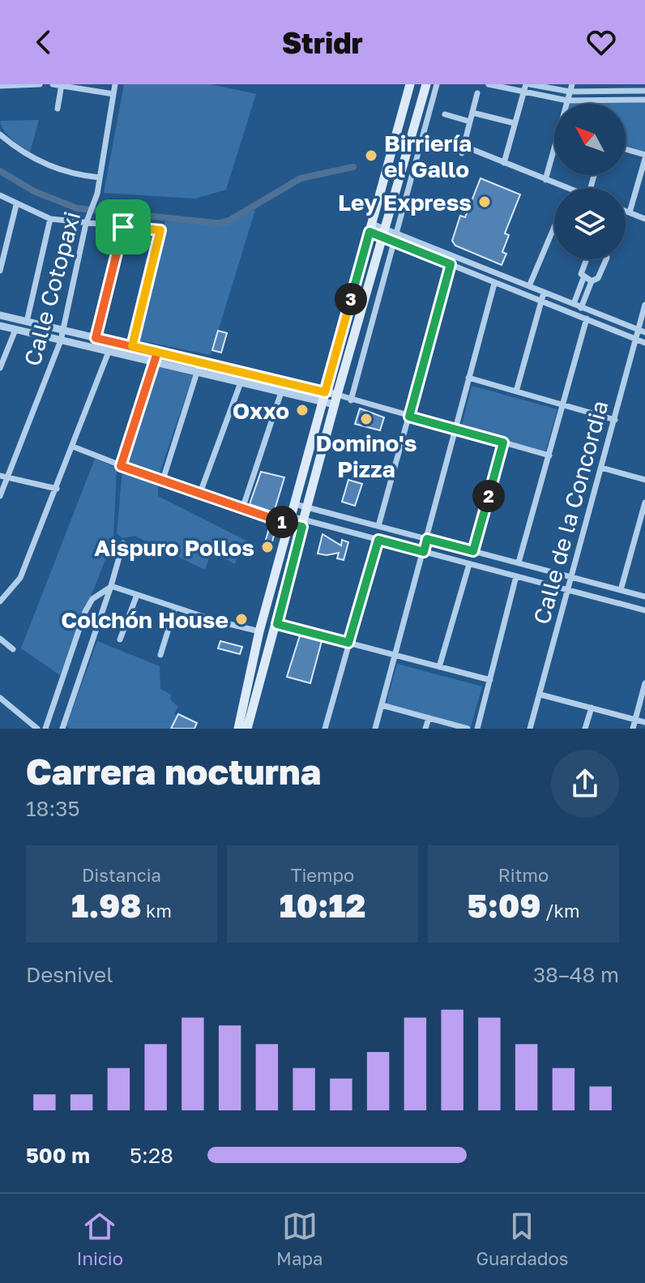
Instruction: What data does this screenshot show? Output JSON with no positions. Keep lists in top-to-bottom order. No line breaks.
{"streets":{"street":["Calle Cotopaxi","Calle de la Concordia"]},"places":["Birriería el Gallo","Ley Express","Oxxo","Domino's Pizza","Aispuro Pollos","Colchón House"],"north":"top left","page":{"header":"Stridr","pins":["3","2","1"],"heading":["Carrera nocturna","18:35"],"stats":[["Distancia","1.98 km"],["Tiempo","10:12"],["Ritmo","5:09 /km"]],"chart":["Desnivel","38–48 m"],"list":[{"name":"500 m","note":"5:28"}],"tabs":["Inicio","Mapa","Guardados"]}}
